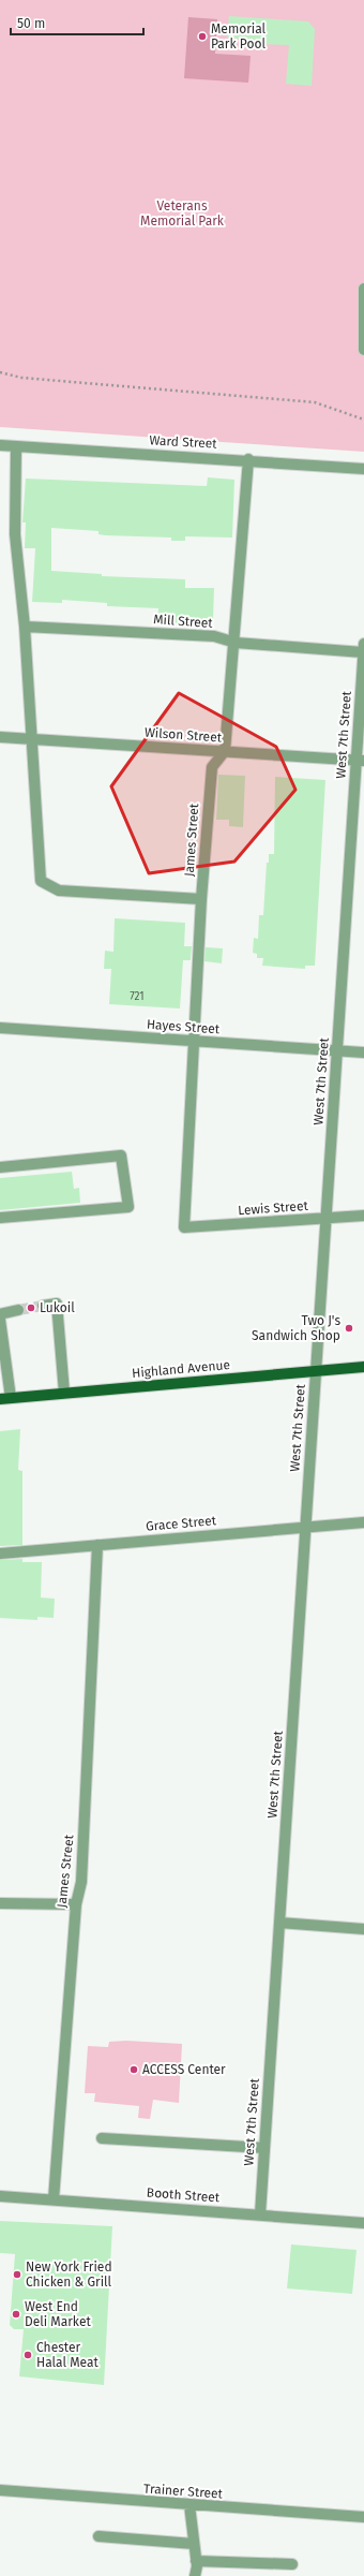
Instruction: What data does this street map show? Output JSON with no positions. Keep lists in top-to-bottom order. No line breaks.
{"streets":{"main road":["Highland Avenue"],"street":["Ward Street","Mill Street","Wilson Street","West 7th Street","James Street","Hayes Street","Lewis Street","Grace Street","Booth Street","Trainer Street"]},"crossings":[["Mill Street","West 7th Street"],["Wilson Street","West 7th Street"],["Wilson Street","James Street"],["West 7th Street","Hayes Street"],["West 7th Street","Lewis Street"],["West 7th Street","Highland Avenue"],["West 7th Street","Grace Street"],["West 7th Street","Booth Street"],["James Street","Hayes Street"],["James Street","Lewis Street"],["James Street","Grace Street"],["James Street","Booth Street"]],"parks":["Veterans Memorial Park"],"places":["Memorial Park Pool","Lukoil","Two J's Sandwich Shop","ACCESS Center","New York Fried Chicken & Grill","West End Deli Market","Chester Halal Meat"],"house_numbers":["721"],"scale_bar":"50 m"}
